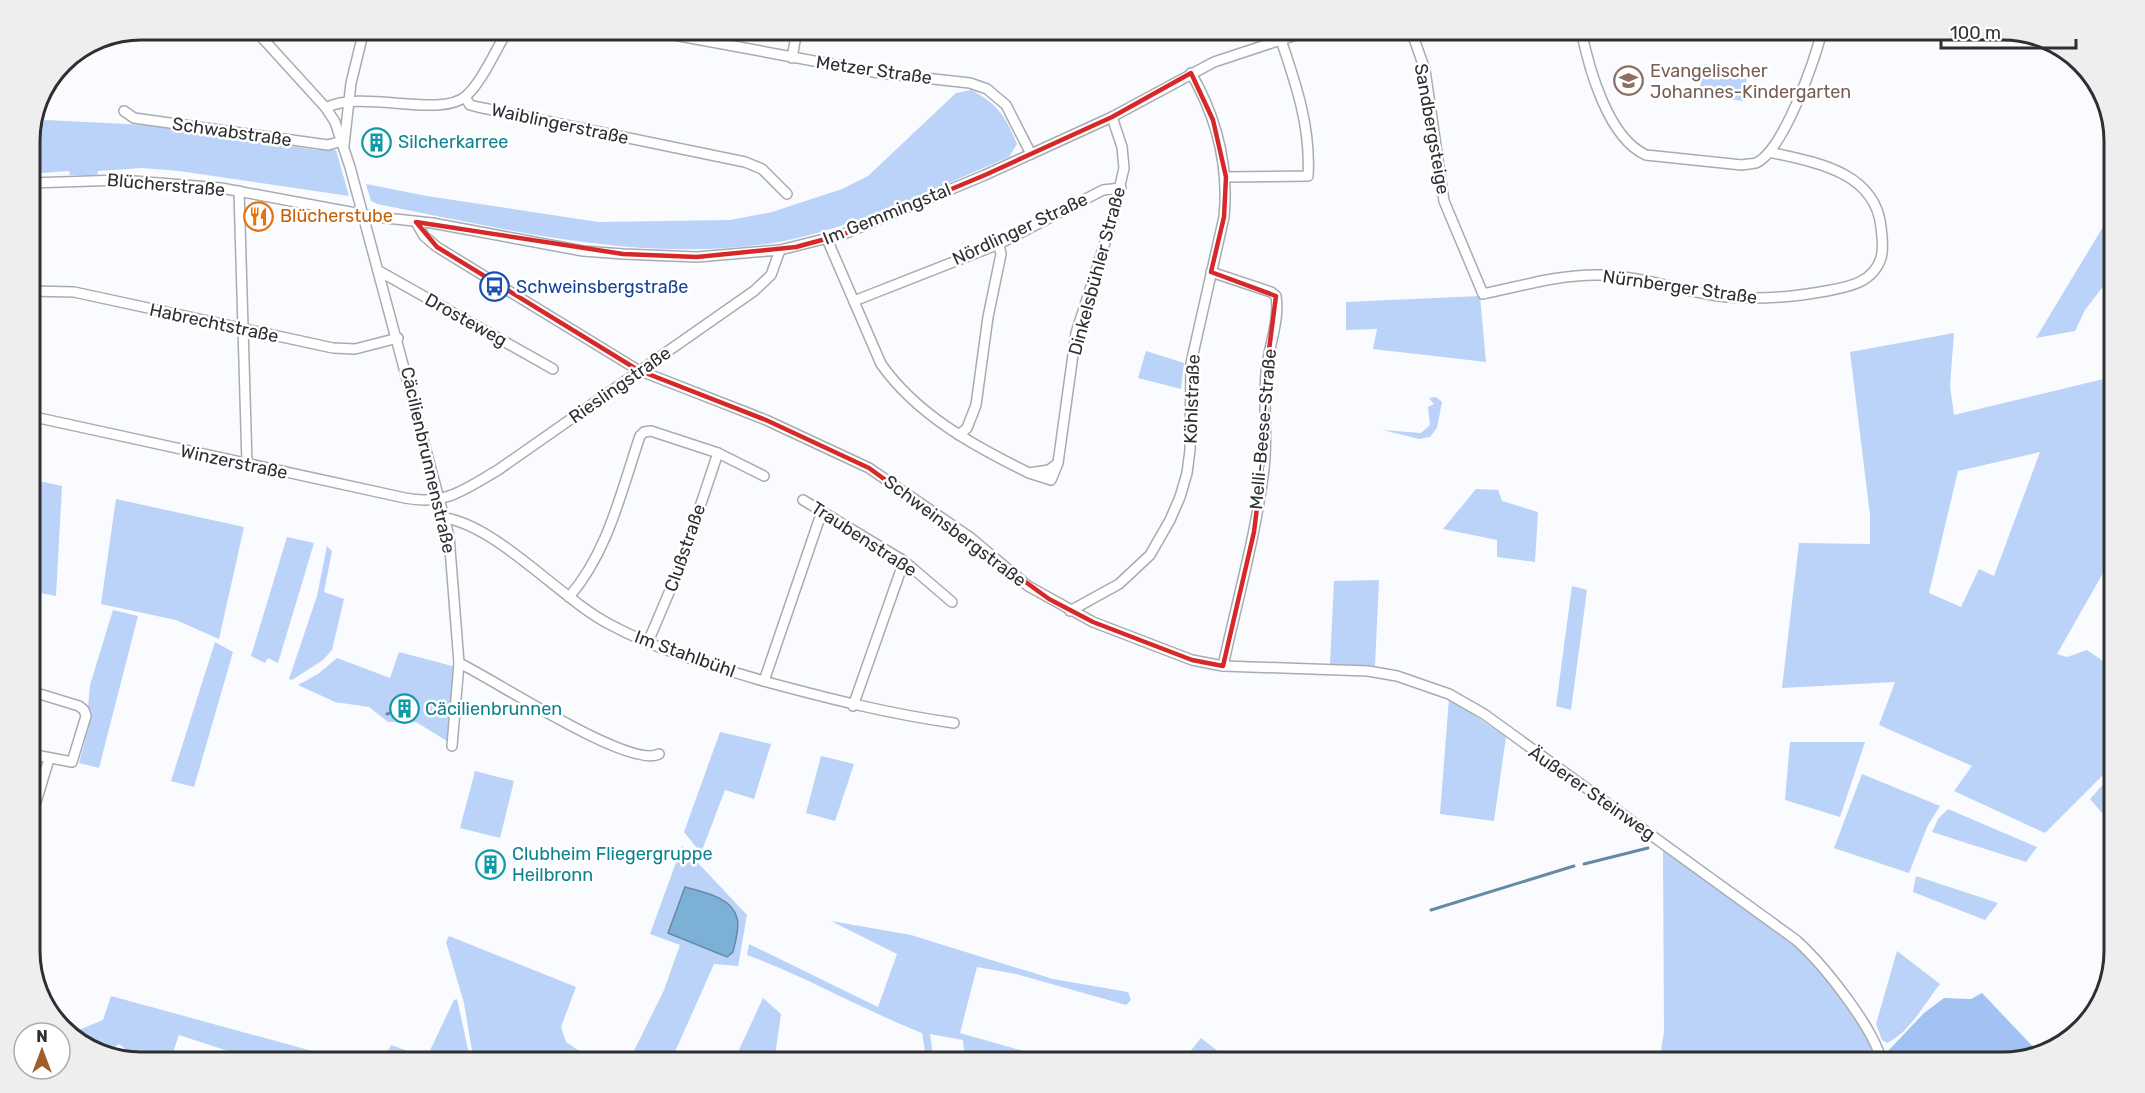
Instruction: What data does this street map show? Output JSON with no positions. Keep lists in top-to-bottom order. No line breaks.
{"streets":{"street":["Metzer Straße","Waiblingerstraße","Sandbergsteige","Schwabstraße","Blücherstraße","Im Gemmingstal","Nördlinger Straße","Dinkelsbühler Straße","Nürnberger Straße","Drosteweg","Habrechtstraße","Rieslingstraße","Köhlstraße","Melli-Beese-Straße","Cäcilienbrunnenstraße","Winzerstraße","Schweinsbergstraße","Traubenstraße","Clußstraße","Im Stahlbühl","Äußerer Steinweg"]},"crossings":[["Metzer Straße","Im Gemmingstal"],["Sandbergsteige","Nürnberger Straße"],["Schwabstraße","Cäcilienbrunnenstraße"],["Blücherstraße","Im Gemmingstal"],["Blücherstraße","Cäcilienbrunnenstraße"],["Im Gemmingstal","Dinkelsbühler Straße"],["Im Gemmingstal","Rieslingstraße"],["Im Gemmingstal","Köhlstraße"],["Im Gemmingstal","Cäcilienbrunnenstraße"],["Im Gemmingstal","Schweinsbergstraße"],["Nördlinger Straße","Dinkelsbühler Straße"],["Drosteweg","Cäcilienbrunnenstraße"],["Habrechtstraße","Cäcilienbrunnenstraße"],["Rieslingstraße","Cäcilienbrunnenstraße"],["Rieslingstraße","Winzerstraße"],["Rieslingstraße","Schweinsbergstraße"],["Köhlstraße","Melli-Beese-Straße"],["Köhlstraße","Schweinsbergstraße"],["Melli-Beese-Straße","Schweinsbergstraße"],["Melli-Beese-Straße","Äußerer Steinweg"],["Cäcilienbrunnenstraße","Winzerstraße"],["Cäcilienbrunnenstraße","Im Stahlbühl"],["Schweinsbergstraße","Äußerer Steinweg"],["Clußstraße","Im Stahlbühl"]],"places":{"school or university":["Evangelischer Johannes-Kindergarten"],"building":["Silcherkarree","Cäcilienbrunnen","Clubheim Fliegergruppe Heilbronn"],"restaurant":["Blücherstube"],"bus stop":["Schweinsbergstraße"]},"scale_bar":"100 m","north":"top"}
